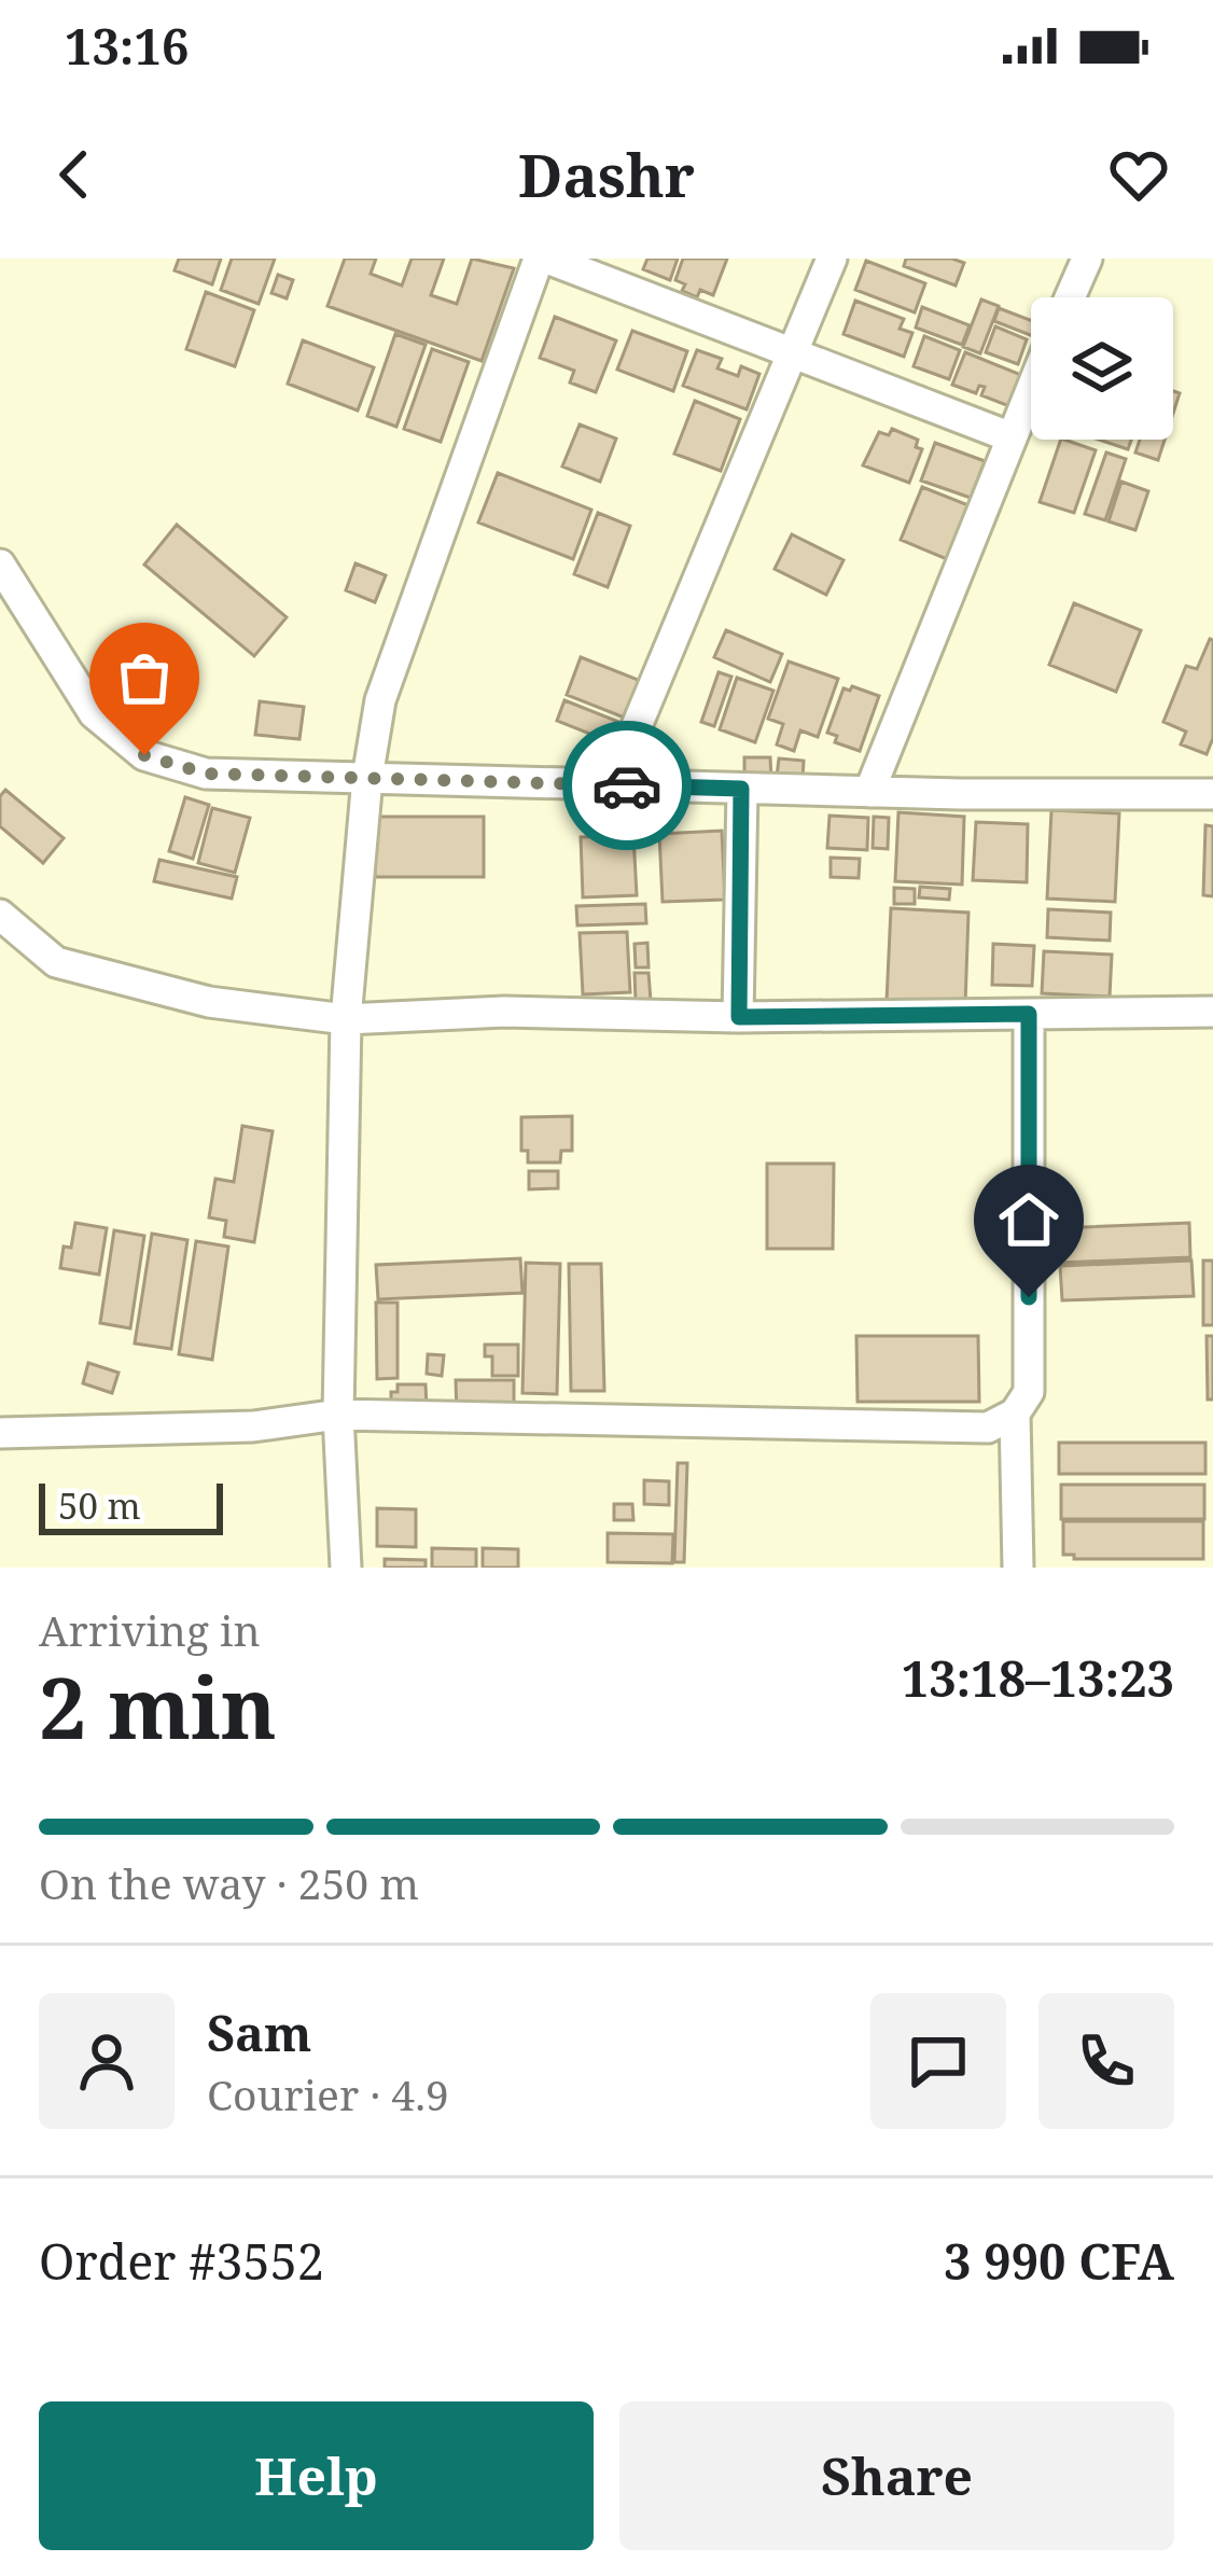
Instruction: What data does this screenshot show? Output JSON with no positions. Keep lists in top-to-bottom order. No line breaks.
{"scale_bar":"50 m","page":{"status":"13:16","header":"Dashr","scale":"50 m","heading":["2 min","Arriving in","13:18–13:23"],"panel":["Sam","Courier · 4.9","Order #3552","3 990 CFA"],"bar":"On the way · 250 m","buttons":["Help","Share"]}}
